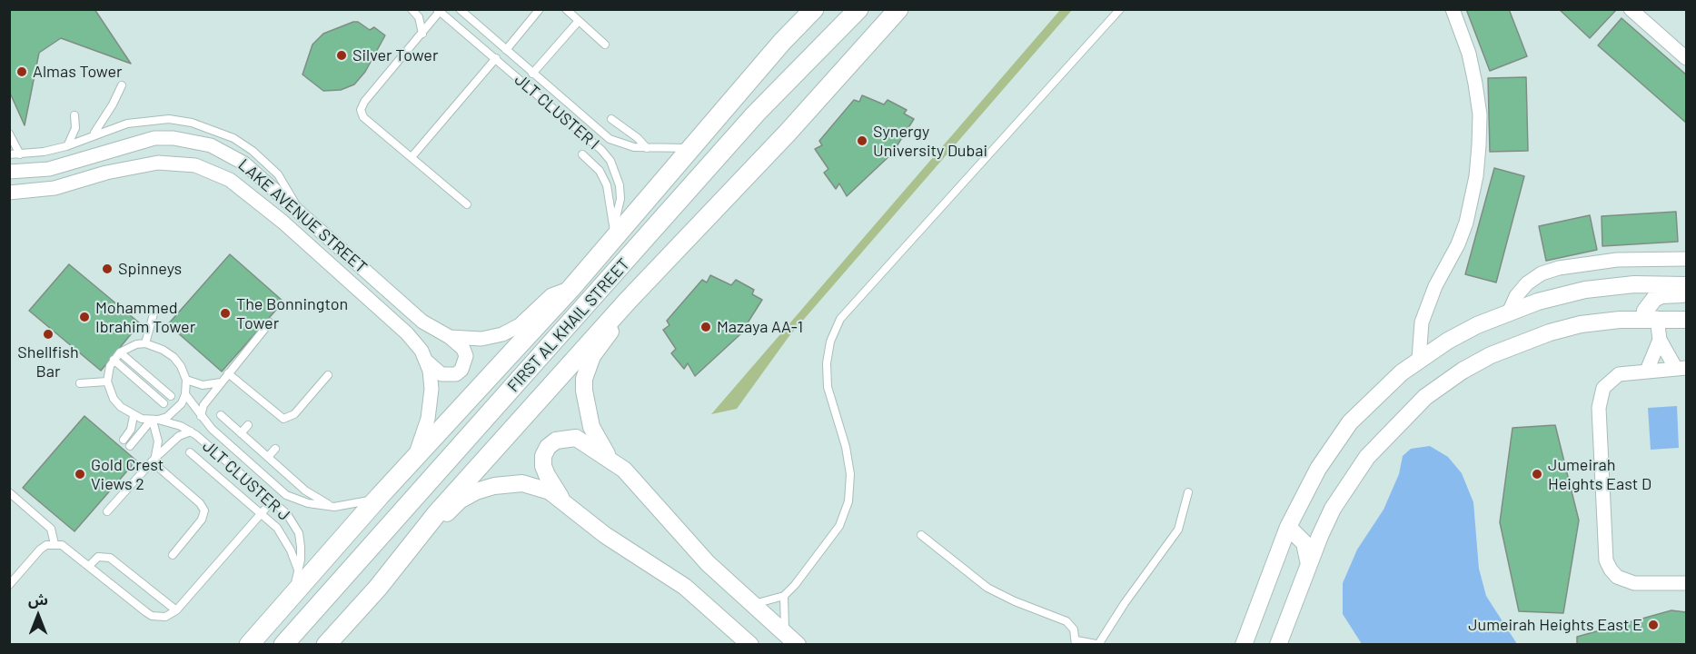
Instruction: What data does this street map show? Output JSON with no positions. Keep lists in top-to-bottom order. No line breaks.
{"streets":{"main road":["FIRST AL KHAIL STREET"],"street":["LAKE AVENUE STREET"],"lane":["JLT CLUSTER I","JLT CLUSTER J"]},"crossings":[["JLT CLUSTER I","FIRST AL KHAIL STREET"],["LAKE AVENUE STREET","FIRST AL KHAIL STREET"],["FIRST AL KHAIL STREET","JLT CLUSTER J"]],"places":["Silver Tower","Almas Tower","Synergy University Dubai","Spinneys","The Bonnington Tower","Mohammed Ibrahim Tower","Mazaya AA-1","Shellfish Bar","Gold Crest Views 2","Jumeirah Heights East D","Jumeirah Heights East E"],"north":"top"}
